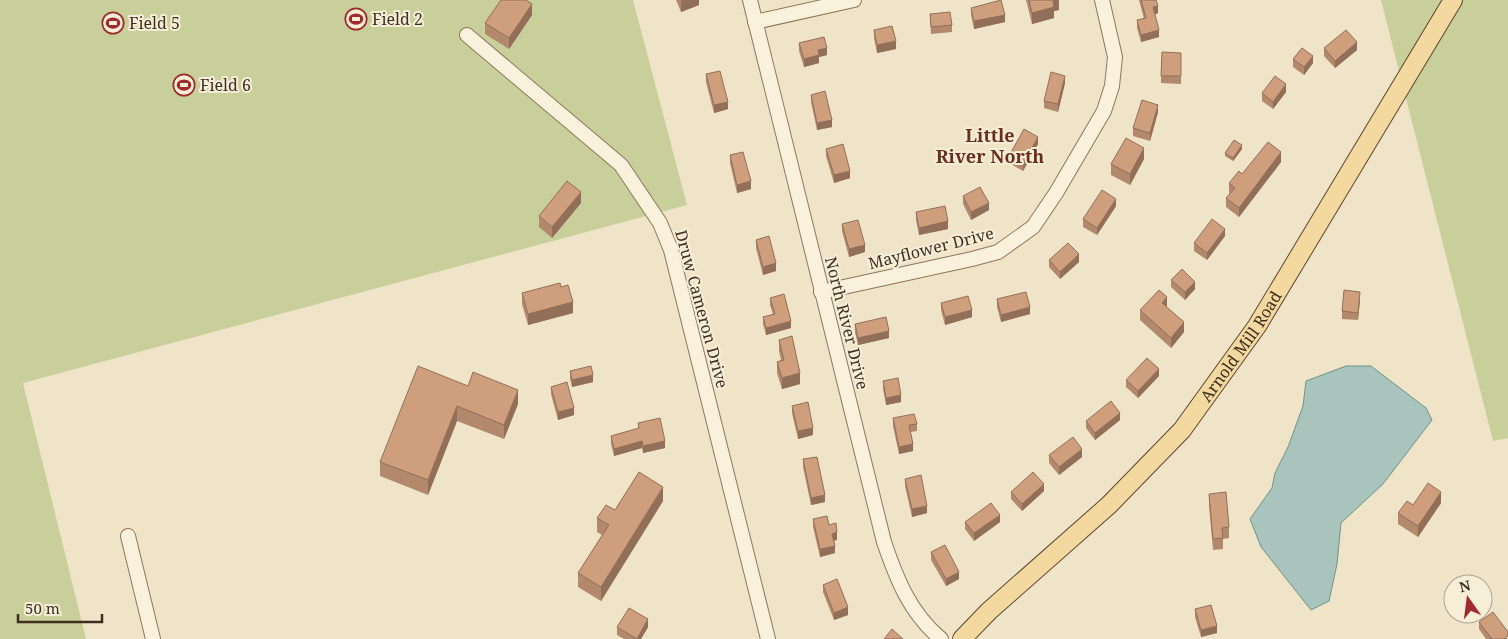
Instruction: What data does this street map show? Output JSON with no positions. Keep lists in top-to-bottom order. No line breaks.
{"streets":{"main road":["Arnold Mill Road"],"street":["Mayflower Drive","Druw Cameron Drive","North River Drive"]},"crossings":[["Mayflower Drive","North River Drive"]],"districts":["Little River North"],"places":{"sports":["Field 2","Field 5","Field 6"]},"scale_bar":"50 m","north":"top"}
